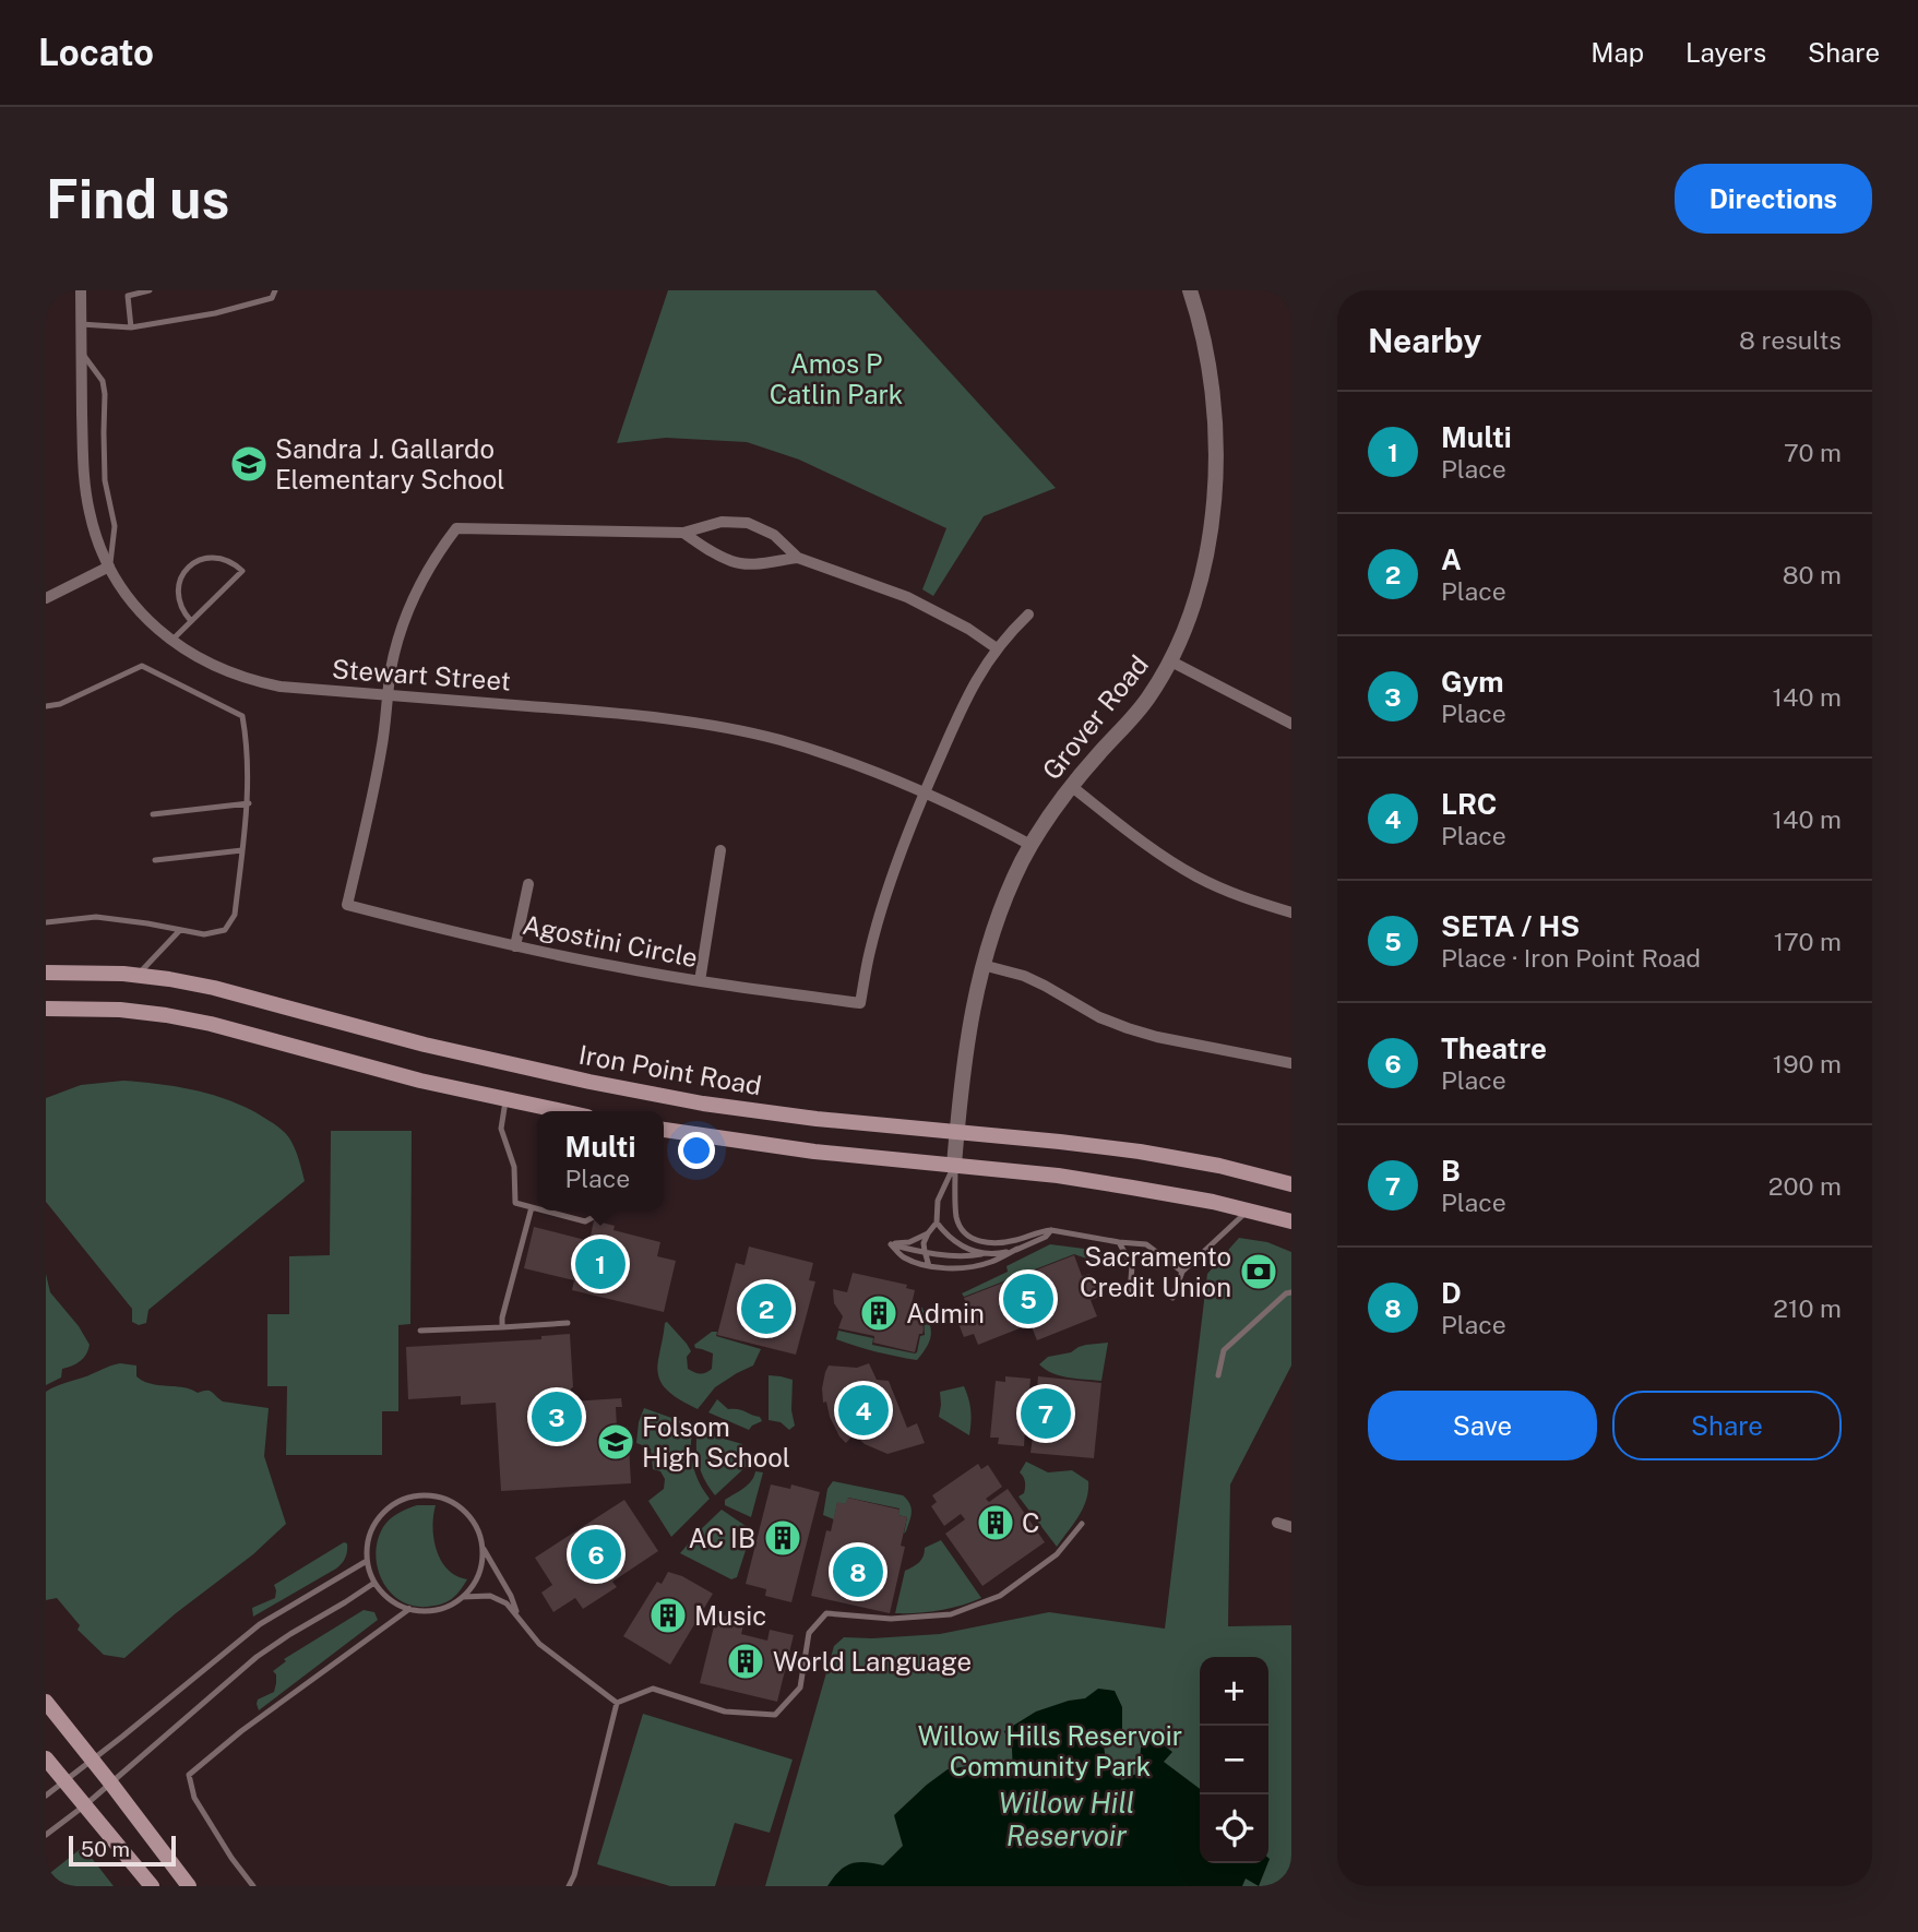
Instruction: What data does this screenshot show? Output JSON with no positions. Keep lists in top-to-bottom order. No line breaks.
{"streets":{"main road":["Iron Point Road"],"street":["Stewart Street","Grover Road","Agostini Circle"]},"crossings":[["Stewart Street","Grover Road"],["Stewart Street","Agostini Circle"],["Grover Road","Iron Point Road"]],"water":["Willow Hill Reservoir"],"parks":["Amos P Catlin Park","Willow Hills Reservoir Community Park"],"places":{"school or university":["Sandra J. Gallardo Elementary School","Folsom High School"],"bank":["Sacramento Credit Union"],"building":["Admin","C","AC IB","Music","World Language"]},"scale_bar":"50 m","page":{"header":"Locato","nav":["Map","Layers","Share"],"buttons":["Directions",["Save","Share"]],"title":"Find us","heading":["Nearby","8 results"],"list":[{"mark":"1","name":"Multi","note":"Place","value":"70 m"},{"mark":"2","name":"A","note":"Place","value":"80 m"},{"mark":"3","name":"Gym","note":"Place","value":"140 m"},{"mark":"4","name":"LRC","note":"Place","value":"140 m"},{"mark":"5","name":"SETA / HS","note":"Place · Iron Point Road","value":"170 m"},{"mark":"6","name":"Theatre","note":"Place","value":"190 m"},{"mark":"7","name":"B","note":"Place","value":"200 m"},{"mark":"8","name":"D","note":"Place","value":"210 m"}],"popup":["Multi","Place"],"pins":["1","5","2","4","7","3","6","8"],"map_buttons":["+","−"],"scale":"50 m"}}
